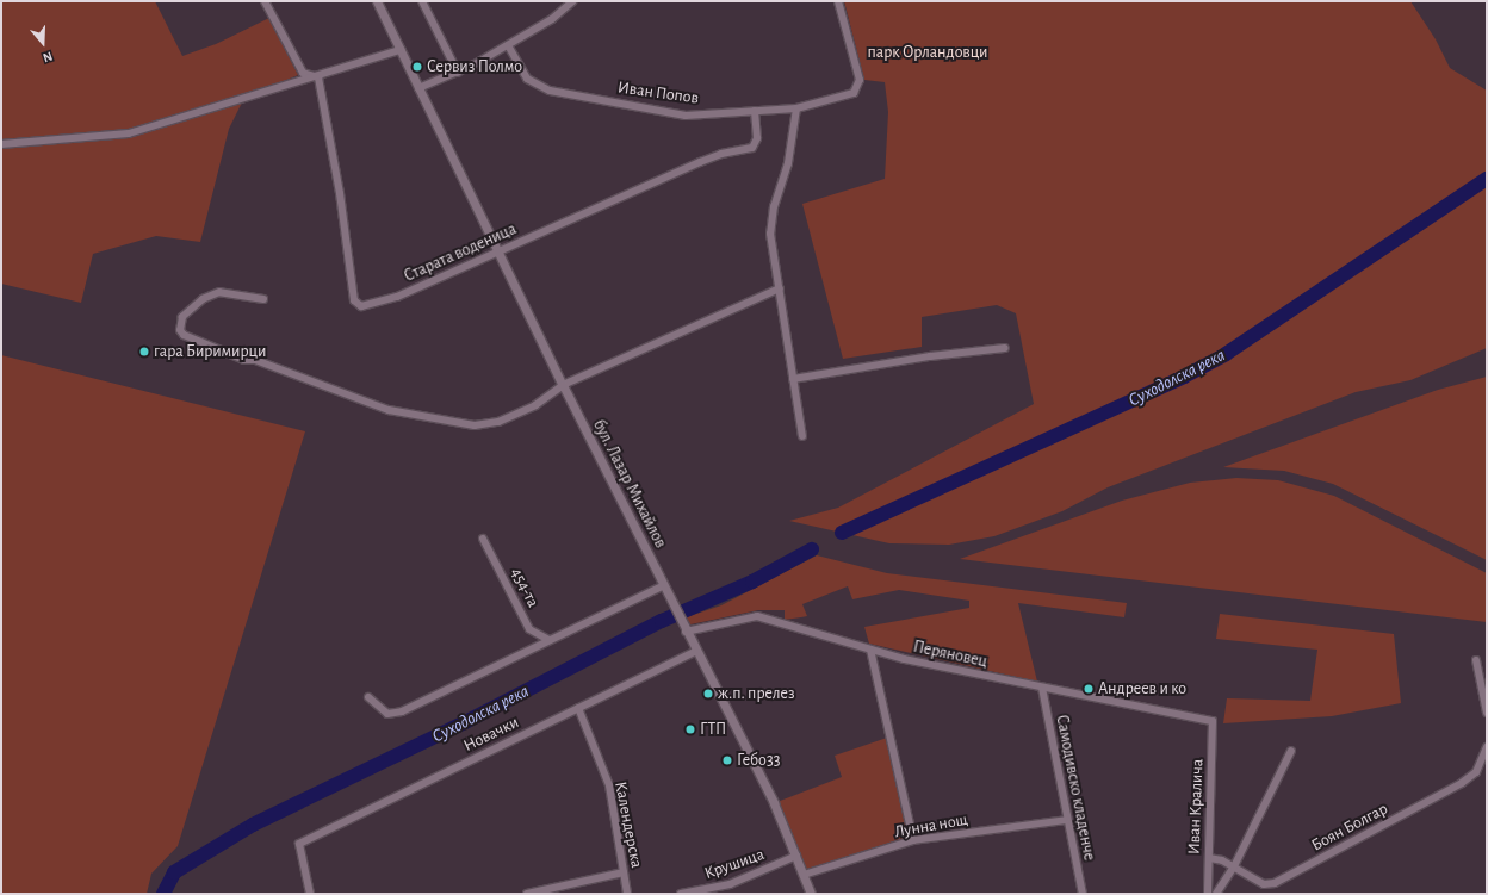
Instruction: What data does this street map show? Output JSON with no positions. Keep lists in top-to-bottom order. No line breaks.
{"streets":{"street":["Иван Попов","Старата воденица","бул. Лазар Михайлов","454-та","Перяновец","Новачки","Самодивско кладенче","Иван Кралича","Календерска","Лунна нощ","Боян Болгар","Крушица"]},"crossings":[["Иван Попов","Старата воденица"],["Старата воденица","бул. Лазар Михайлов"],["бул. Лазар Михайлов","Перяновец"],["бул. Лазар Михайлов","Новачки"],["бул. Лазар Михайлов","Лунна нощ"],["бул. Лазар Михайлов","Крушица"],["Перяновец","Самодивско кладенче"],["Перяновец","Иван Кралича"],["Новачки","Календерска"],["Самодивско кладенче","Лунна нощ"],["Иван Кралича","Боян Болгар"]],"water":["Суходолска река"],"parks":["парк Орландовци"],"places":["Сервиз Полмо","гара Биримирци","Андреев и ко","ж.п. прелез","ГТП","Гебо33"],"north":"bottom"}
